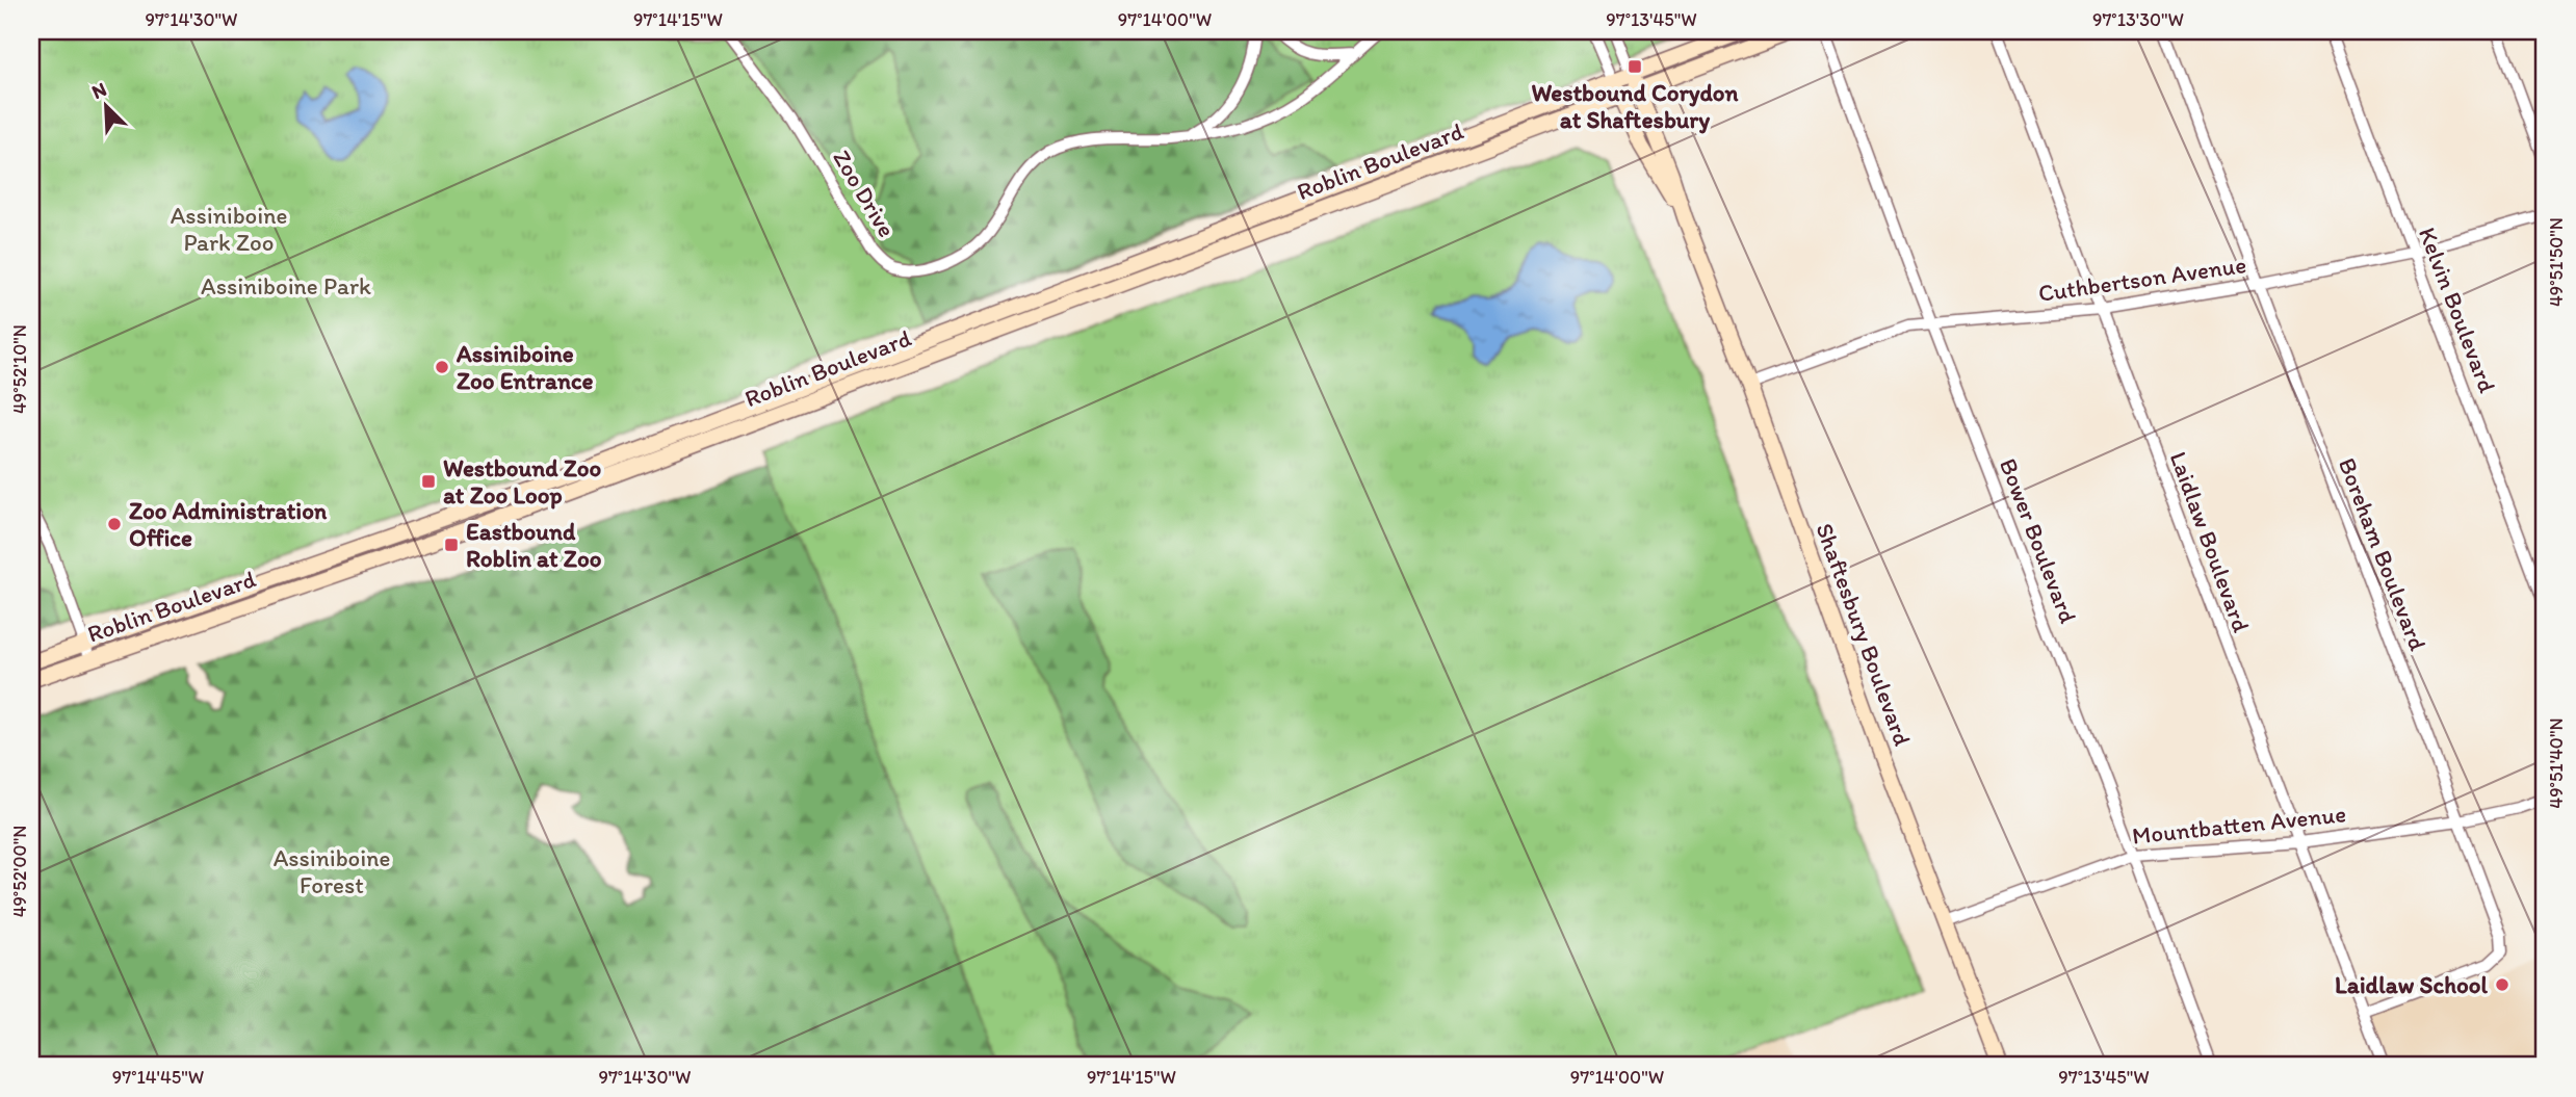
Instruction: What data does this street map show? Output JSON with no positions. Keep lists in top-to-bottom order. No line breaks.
{"streets":{"main road":["Roblin Boulevard","Shaftesbury Boulevard"],"street":["Zoo Drive","Cuthbertson Avenue","Kelvin Boulevard","Bower Boulevard","Laidlaw Boulevard","Boreham Boulevard","Mountbatten Avenue"]},"crossings":[["Roblin Boulevard","Shaftesbury Boulevard"],["Cuthbertson Avenue","Kelvin Boulevard"],["Cuthbertson Avenue","Bower Boulevard"],["Cuthbertson Avenue","Laidlaw Boulevard"],["Cuthbertson Avenue","Boreham Boulevard"],["Cuthbertson Avenue","Shaftesbury Boulevard"],["Bower Boulevard","Mountbatten Avenue"],["Laidlaw Boulevard","Boreham Boulevard"],["Laidlaw Boulevard","Mountbatten Avenue"],["Boreham Boulevard","Mountbatten Avenue"],["Shaftesbury Boulevard","Mountbatten Avenue"]],"parks":["Assiniboine Park Zoo","Assiniboine Park","Assiniboine Forest"],"places":{"transit":["Westbound Corydon at Shaftesbury","Westbound Zoo at Zoo Loop","Eastbound Roblin at Zoo"],"other":["Assiniboine Zoo Entrance","Zoo Administration Office","Laidlaw School"]},"north":"top left","coordinates":["97°14'30\"W","97°14'15\"W","97°14'00\"W","97°13'45\"W","97°13'30\"W","49°51'50\"N","49°52'10\"N","49°51'40\"N","49°52'00\"N","97°14'45\"W"]}
